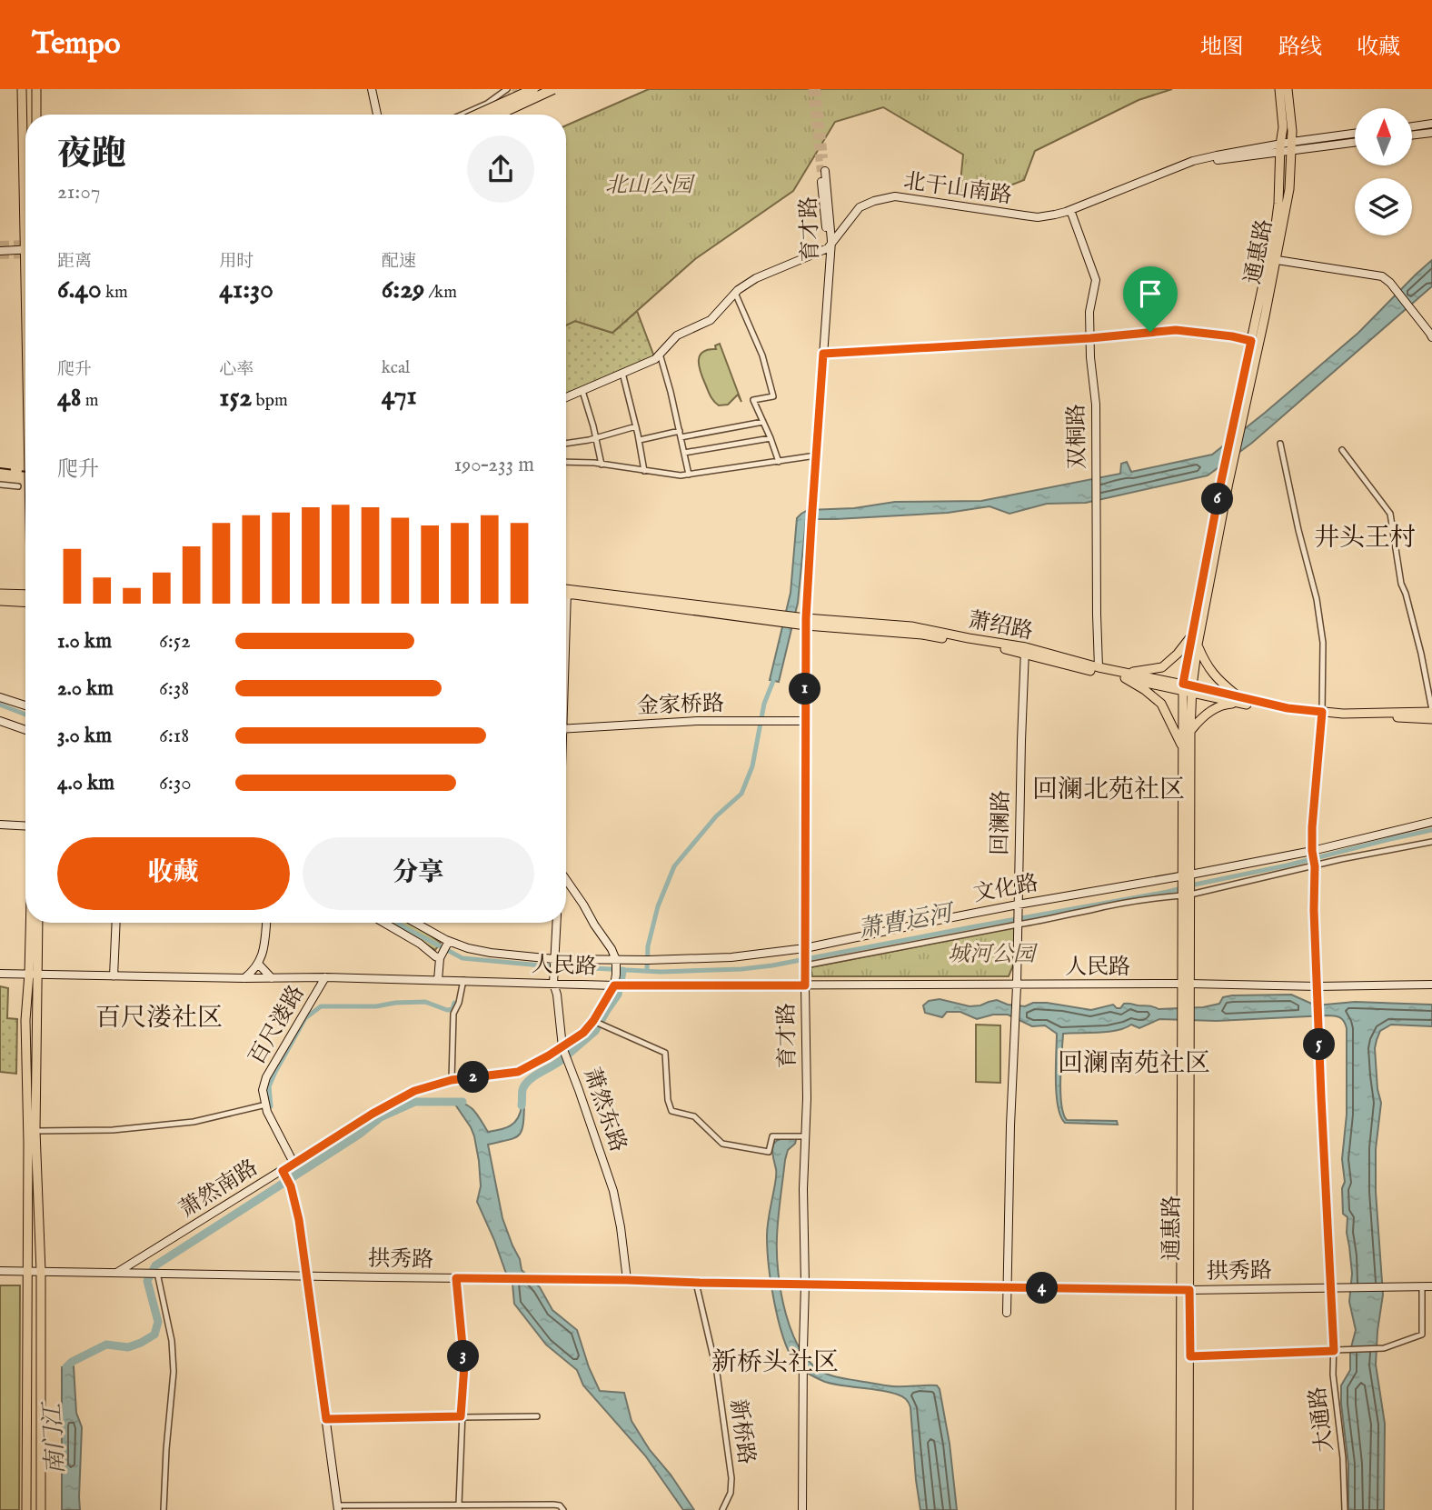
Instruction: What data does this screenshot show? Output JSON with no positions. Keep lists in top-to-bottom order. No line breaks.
{"streets":{"main road":["通惠路","萧绍路"],"street":["北干山南路","育才路","双桐路","金家桥路","回澜路","文化路","人民路","百尺溇路","萧然东路","萧然南路","拱秀路","大通路","新桥路"]},"crossings":[["北干山南路","育才路"],["北干山南路","通惠路"],["北干山南路","双桐路"],["育才路","萧绍路"],["育才路","金家桥路"],["育才路","文化路"],["育才路","人民路"],["育才路","拱秀路"],["通惠路","人民路"],["通惠路","拱秀路"],["双桐路","萧绍路"],["萧绍路","回澜路"],["回澜路","文化路"],["回澜路","人民路"],["回澜路","拱秀路"],["文化路","萧然东路"],["文化路","萧然南路"],["人民路","百尺溇路"],["人民路","萧然东路"],["人民路","萧然南路"],["人民路","大通路"],["百尺溇路","萧然南路"],["萧然东路","萧然南路"],["萧然东路","拱秀路"],["萧然南路","拱秀路"],["拱秀路","大通路"],["拱秀路","新桥路"]],"districts":["井头王村","回澜北苑社区","百尺溇社区","回澜南苑社区","新桥头社区"],"water":["萧曹运河","南门江"],"parks":["北山公园","城河公园"],"north":"top","page":{"header":"Tempo","nav":["地图","路线","收藏"],"heading":["夜跑","21:07"],"stats":[["距离","6.40 km"],["用时","41:30"],["配速","6:29 /km"],["爬升","48 m"],["心率","152 bpm"],["kcal","471"]],"chart":["爬升","190–233 m"],"pins":["6","1","5","2","4","3"],"list":[{"name":"1.0 km","note":"6:52"},{"name":"2.0 km","note":"6:38"},{"name":"3.0 km","note":"6:18"},{"name":"4.0 km","note":"6:30"}],"buttons":["收藏","分享"]}}
